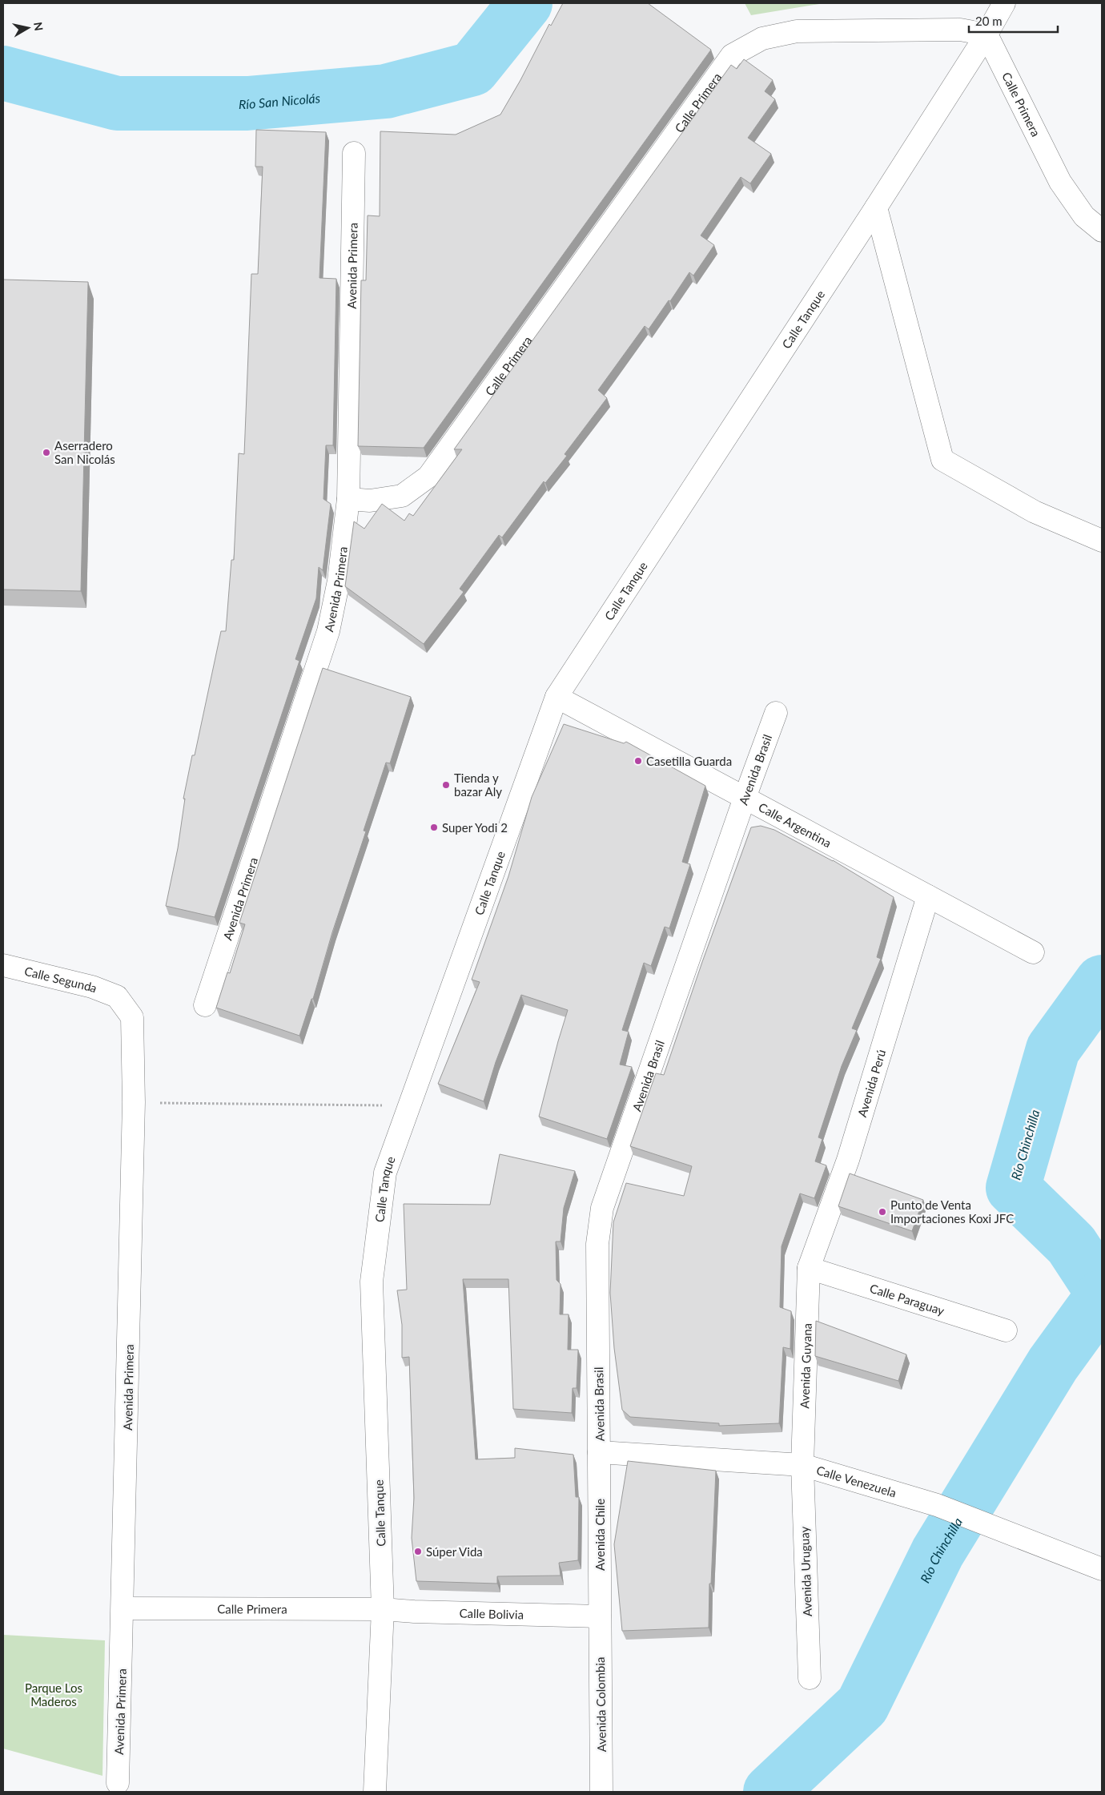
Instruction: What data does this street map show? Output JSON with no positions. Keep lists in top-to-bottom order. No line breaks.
{"streets":{"street":["Calle Primera","Avenida Primera","Calle Tanque","Avenida Brasil","Calle Argentina","Calle Segunda","Avenida Perú","Calle Paraguay","Avenida Guyana","Calle Venezuela","Avenida Chile","Avenida Uruguay","Calle Bolivia","Avenida Colombia"]},"crossings":[["Calle Primera","Avenida Primera"],["Calle Primera","Calle Tanque"],["Calle Primera","Calle Bolivia"],["Avenida Primera","Calle Segunda"],["Calle Tanque","Calle Argentina"],["Calle Tanque","Calle Bolivia"],["Avenida Brasil","Calle Argentina"],["Avenida Brasil","Calle Venezuela"],["Avenida Brasil","Avenida Chile"],["Calle Argentina","Avenida Perú"],["Avenida Perú","Calle Paraguay"],["Avenida Perú","Avenida Guyana"],["Calle Paraguay","Avenida Guyana"],["Avenida Guyana","Calle Venezuela"],["Avenida Guyana","Avenida Uruguay"],["Calle Venezuela","Avenida Chile"],["Calle Venezuela","Avenida Uruguay"],["Avenida Chile","Calle Bolivia"],["Avenida Chile","Avenida Colombia"],["Calle Bolivia","Avenida Colombia"]],"water":["Río San Nicolás","Río Chinchilla"],"parks":["Parque Los Maderos"],"places":["Aserradero San Nicolás","Casetilla Guarda","Tienda y bazar Aly","Super Yodi 2","Punto de Venta Importaciones Koxi JFC","Súper Vida"],"scale_bar":"20 m","north":"right"}
